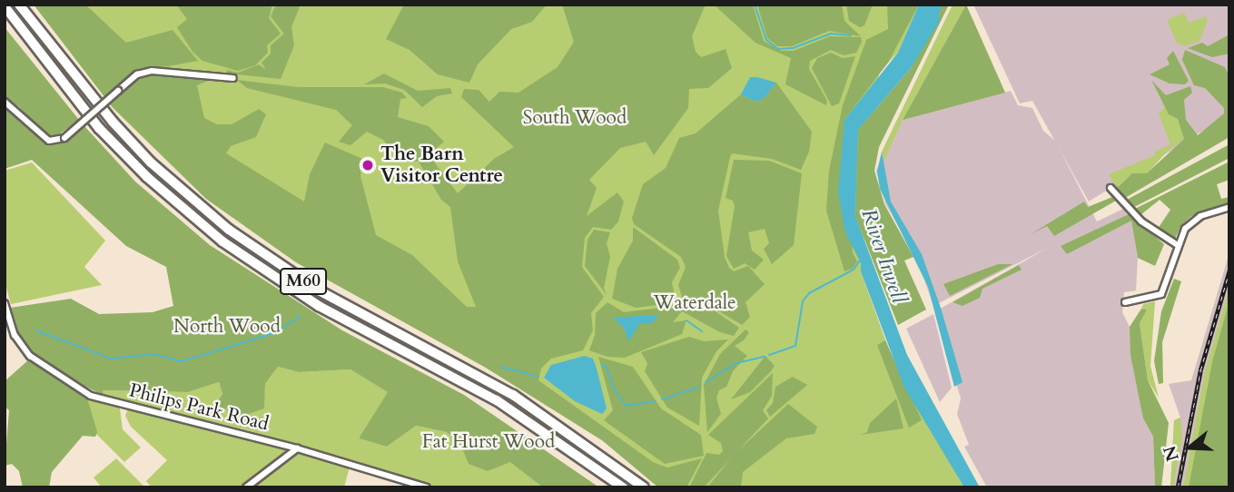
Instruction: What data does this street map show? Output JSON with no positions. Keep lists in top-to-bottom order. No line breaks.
{"streets":{"highway":["M60"],"street":["Philips Park Road"]},"water":["River Irwell"],"parks":["South Wood","Waterdale","North Wood","Fat Hurst Wood"],"places":["The Barn Visitor Centre"],"north":"left"}
